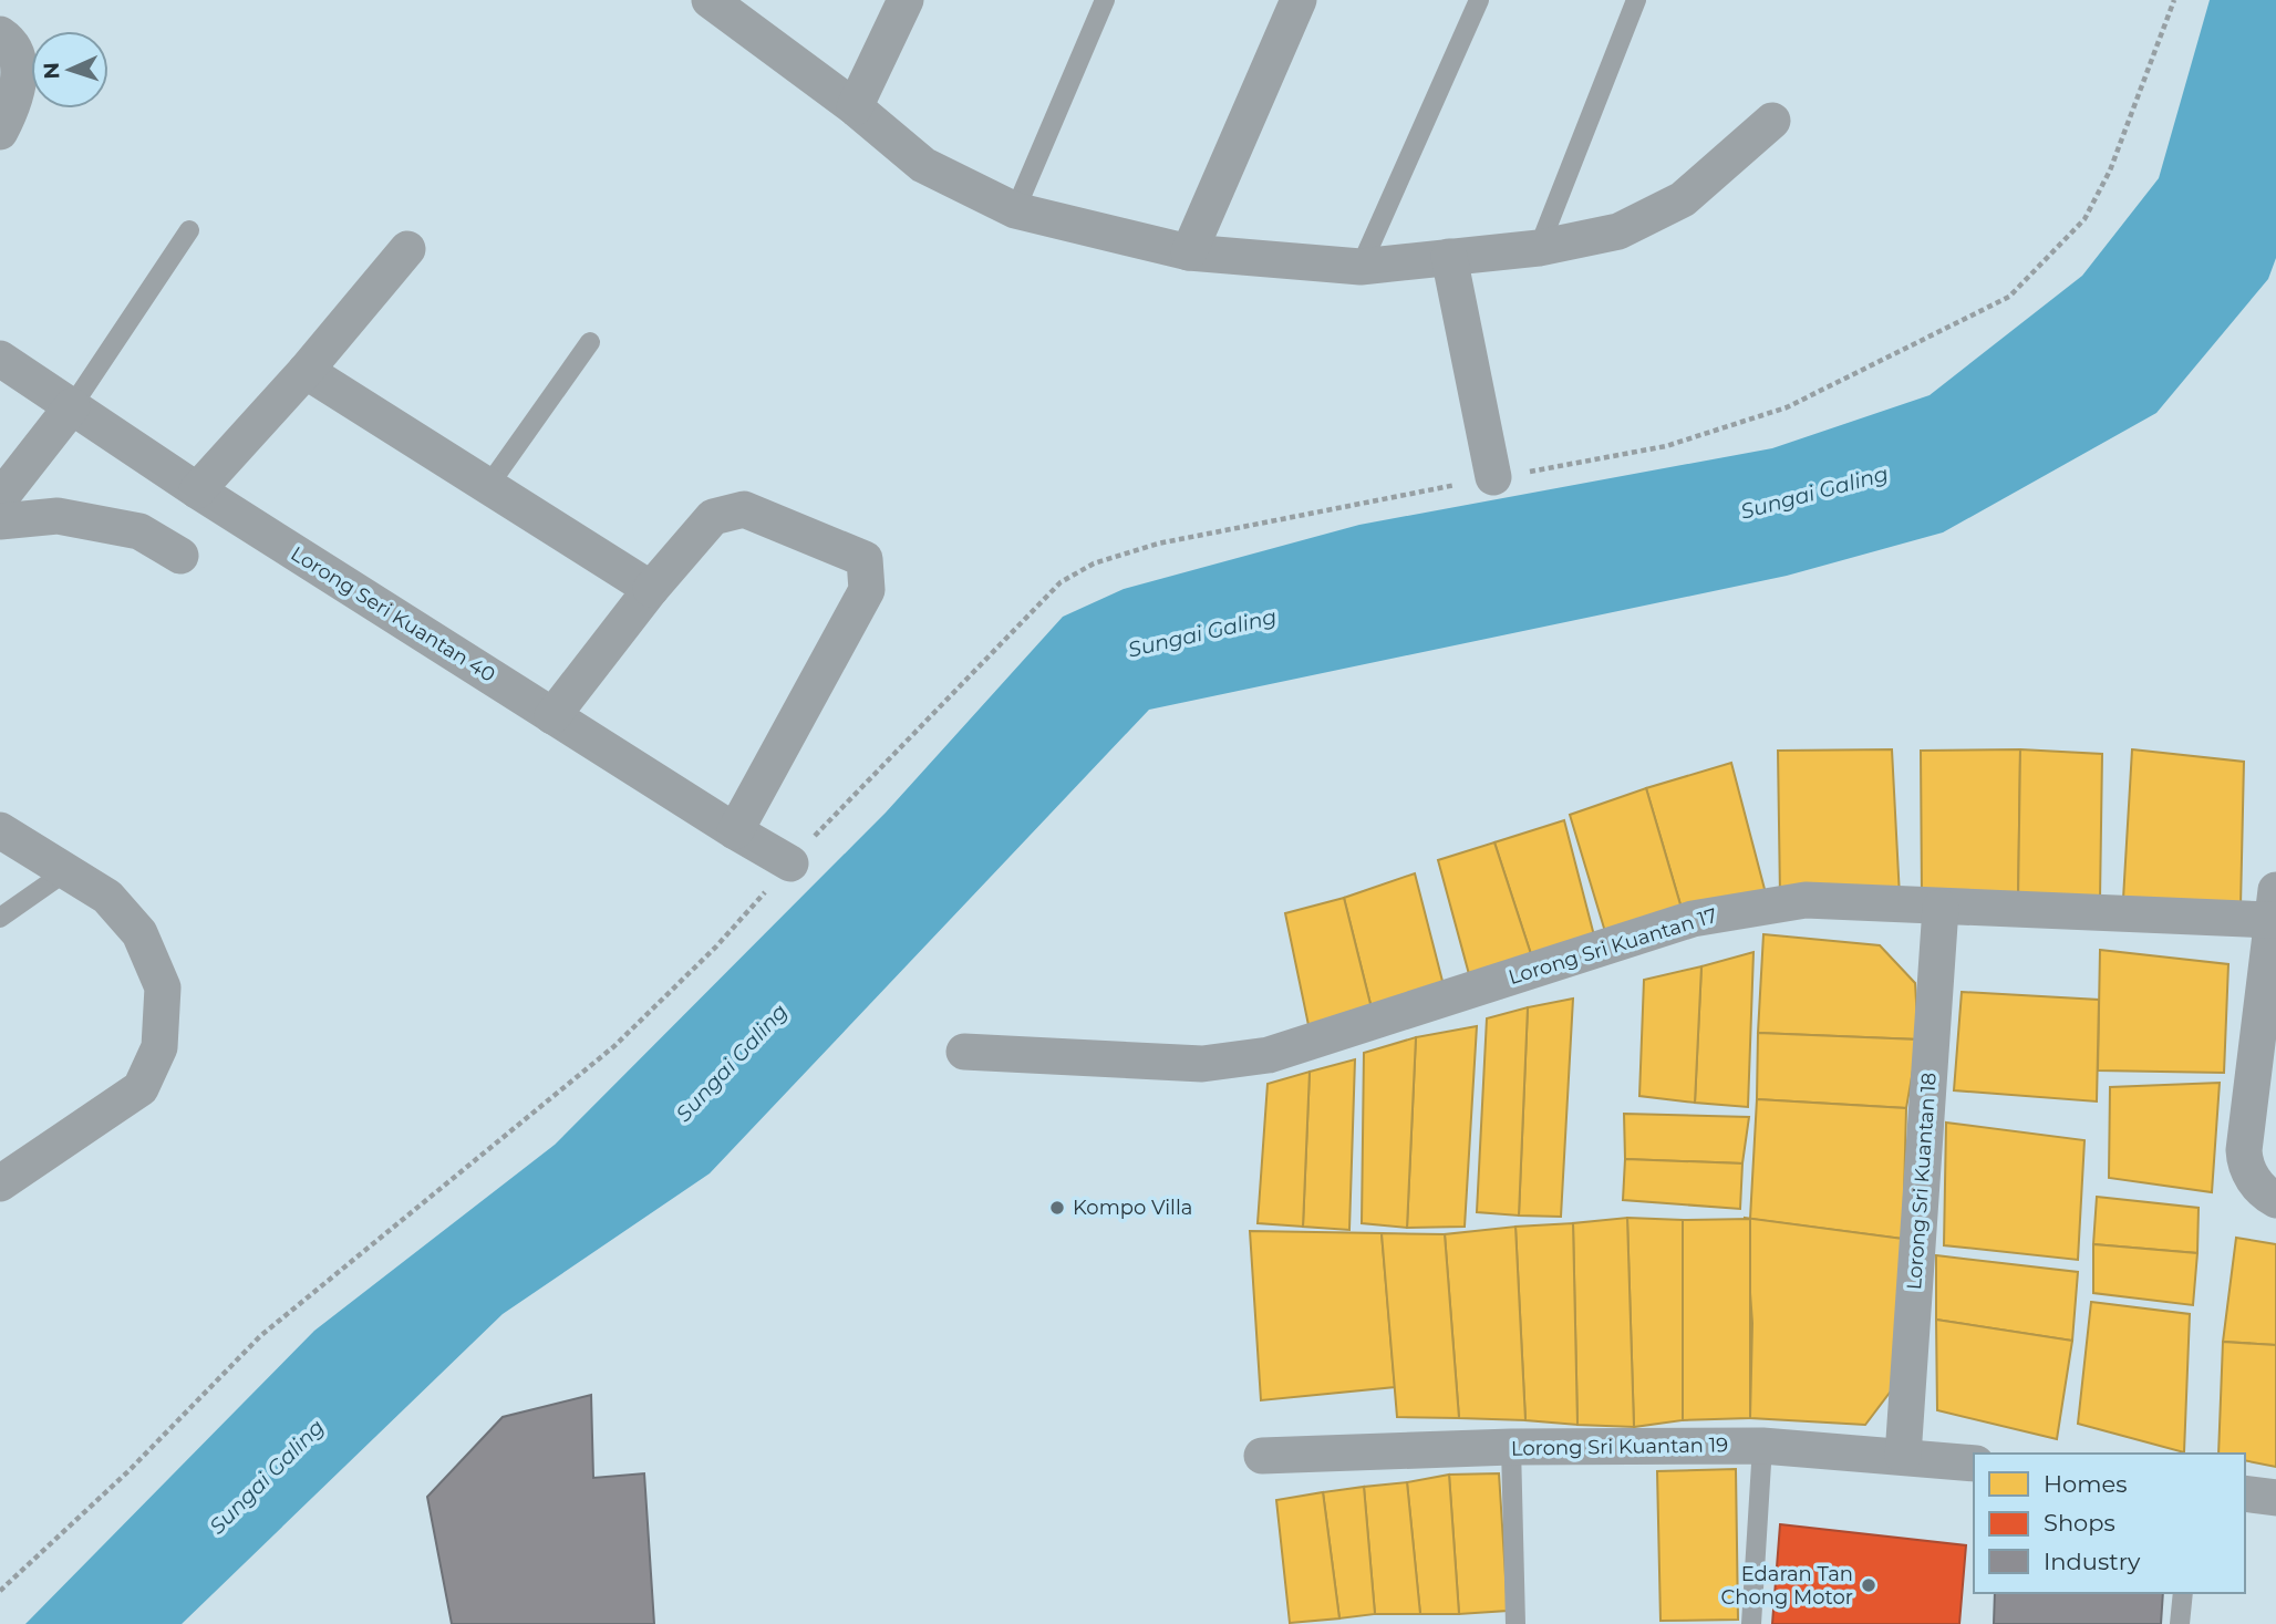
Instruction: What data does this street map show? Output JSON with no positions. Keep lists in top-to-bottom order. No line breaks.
{"streets":{"street":["Lorong Seri Kuantan 40","Lorong Sri Kuantan 17","Lorong Sri Kuantan 18","Lorong Sri Kuantan 19"]},"crossings":[["Lorong Sri Kuantan 17","Lorong Sri Kuantan 18"],["Lorong Sri Kuantan 18","Lorong Sri Kuantan 19"]],"water":["Sungai Galing"],"places":["Kompo Villa","Edaran Tan Chong Motor"],"legend":["Homes","Shops","Industry"],"north":"left"}
